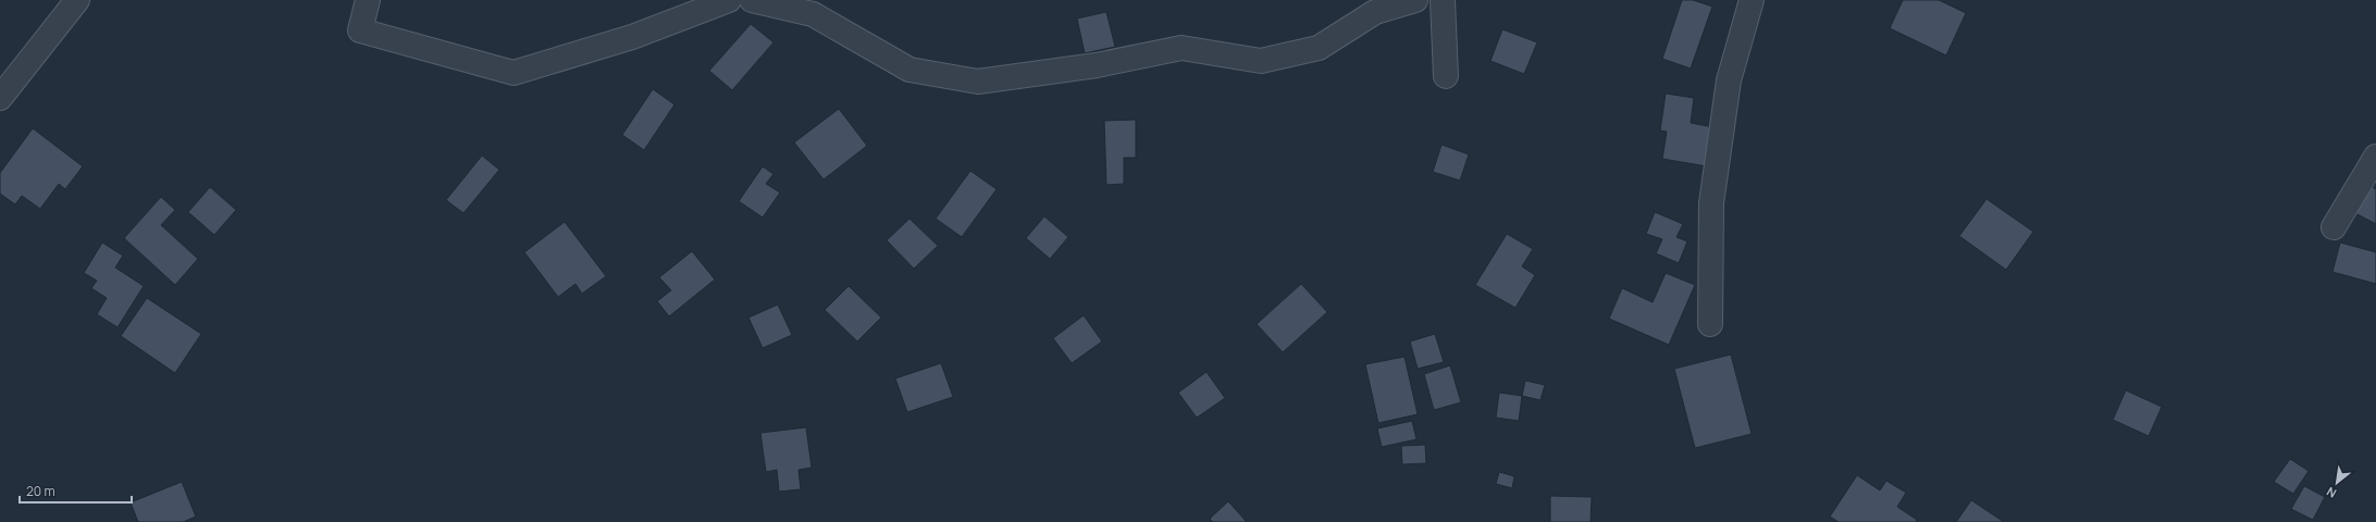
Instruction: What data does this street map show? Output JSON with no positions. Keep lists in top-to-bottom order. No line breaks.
{"scale_bar":"20 m","north":"bottom left"}
